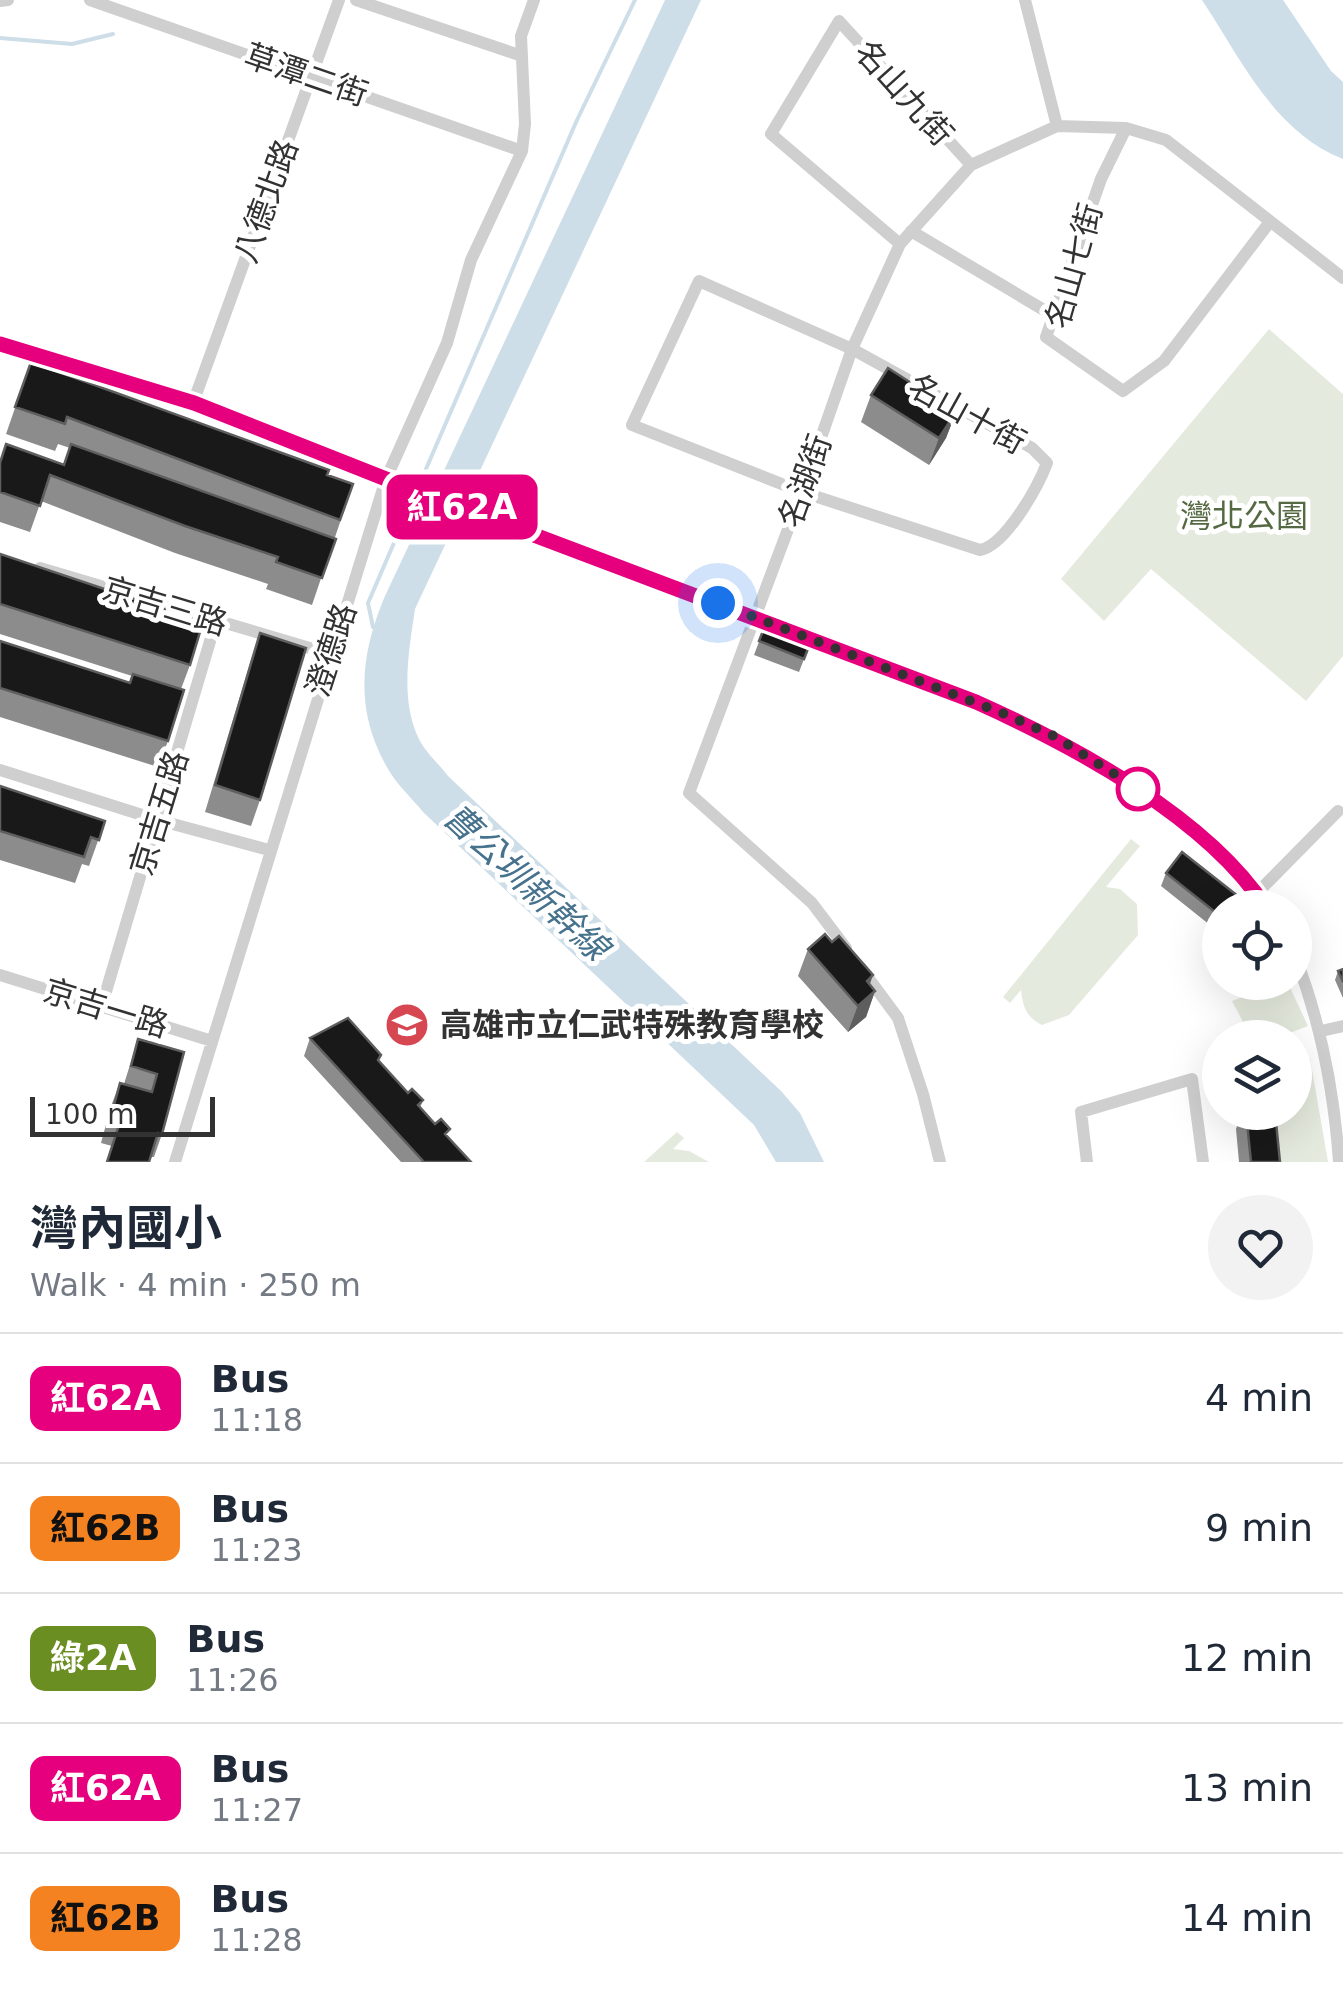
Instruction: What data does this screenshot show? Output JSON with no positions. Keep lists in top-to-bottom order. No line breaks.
{"streets":{"street":["草潭二街","名山九街","八德北路","名山七街","名山十街","名湖街","京吉三路","澄德路","京吉五路","京吉一路"]},"crossings":[["草潭二街","八德北路"],["草潭二街","澄德路"],["名山九街","名湖街"],["名山七街","名湖街"],["名山十街","名湖街"],["京吉三路","澄德路"],["京吉三路","京吉五路"],["澄德路","京吉一路"],["京吉五路","京吉一路"]],"water":["曹公圳新幹線"],"parks":["灣北公園"],"places":{"school or university":["高雄市立仁武特殊教育學校"]},"lines":["bus line 紅62A"],"scale_bar":"100 m","page":{"on_map":"紅62A","scale":"100 m","heading":["灣內國小","Walk · 4 min · 250 m"],"list":[{"mark":"紅62A","name":"Bus","note":"11:18","value":"4 min"},{"mark":"紅62B","name":"Bus","note":"11:23","value":"9 min"},{"mark":"綠2A","name":"Bus","note":"11:26","value":"12 min"},{"mark":"紅62A","name":"Bus","note":"11:27","value":"13 min"},{"mark":"紅62B","name":"Bus","note":"11:28","value":"14 min"}]}}
